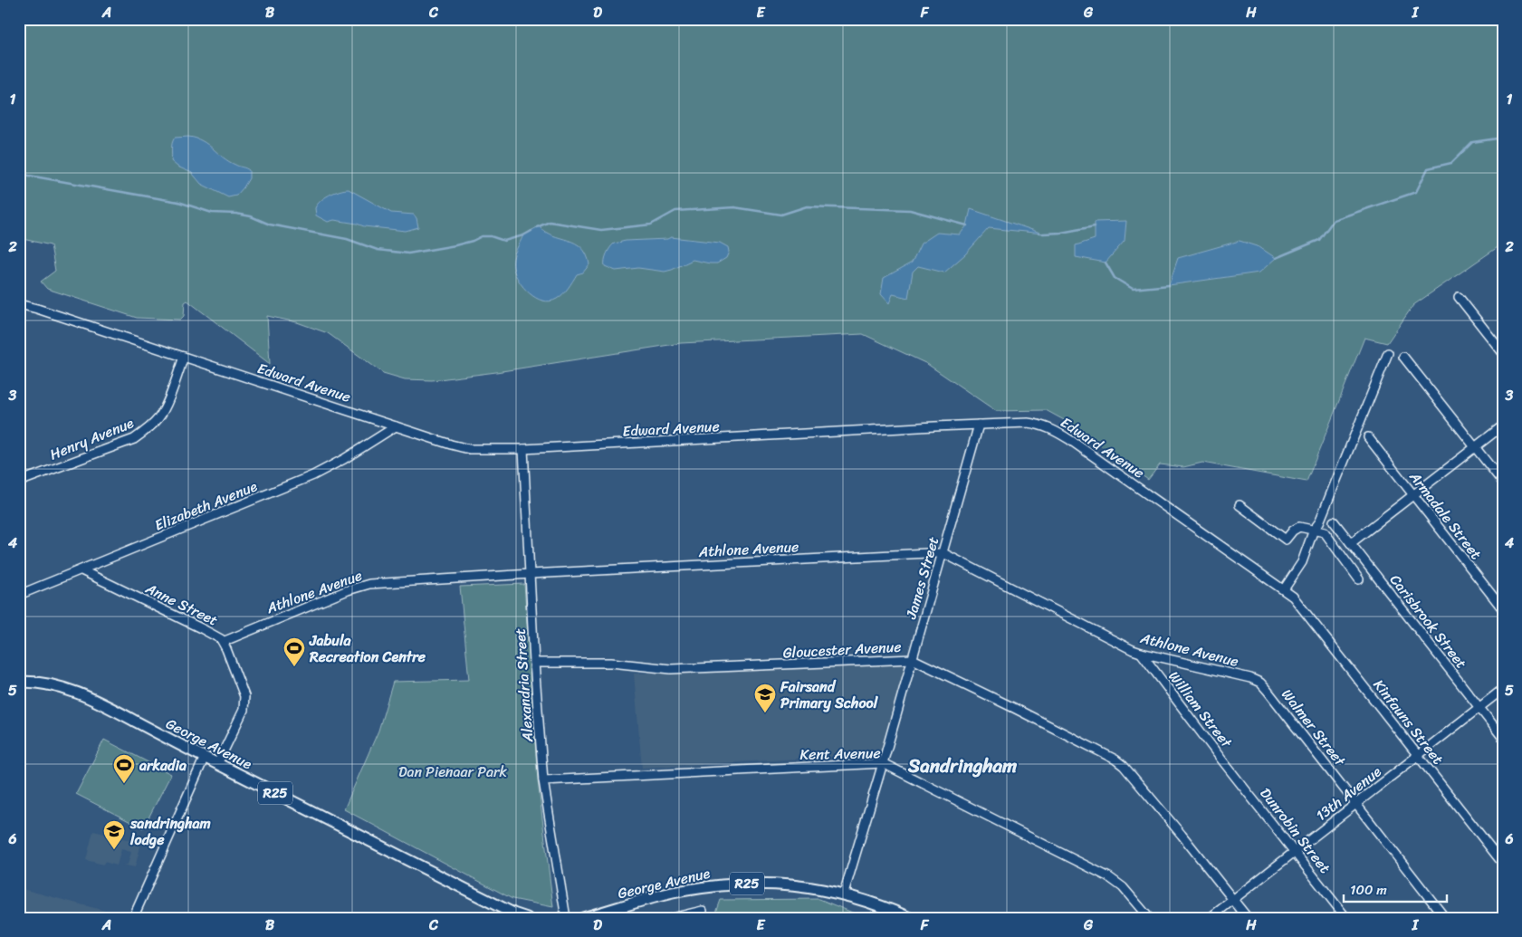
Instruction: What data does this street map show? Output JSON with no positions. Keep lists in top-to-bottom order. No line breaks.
{"streets":{"main road":["George Avenue","R25"],"street":["Edward Avenue","Henry Avenue","Elizabeth Avenue","Armadale Street","Athlone Avenue","James Street","Anne Street","Carisbrook Street","Gloucester Avenue","Alexandria Street","William Street","Kinfauns Street","Walmer Street","Kent Avenue","13th Avenue","Dunrobin Street"]},"crossings":[["Edward Avenue","Henry Avenue"],["Edward Avenue","Elizabeth Avenue"],["Edward Avenue","James Street"],["Edward Avenue","Alexandria Street"],["Edward Avenue","Kinfauns Street"],["Elizabeth Avenue","Anne Street"],["Athlone Avenue","James Street"],["Athlone Avenue","Anne Street"],["Athlone Avenue","Alexandria Street"],["Athlone Avenue","William Street"],["Athlone Avenue","Walmer Street"],["James Street","Gloucester Avenue"],["James Street","George Avenue"],["James Street","Kent Avenue"],["Anne Street","George Avenue"],["Carisbrook Street","13th Avenue"],["Gloucester Avenue","Alexandria Street"],["Gloucester Avenue","13th Avenue"],["Alexandria Street","Kent Avenue"],["William Street","Dunrobin Street"],["Kinfauns Street","13th Avenue"],["Walmer Street","13th Avenue"],["13th Avenue","Dunrobin Street"]],"districts":["Sandringham"],"parks":["Dan Pienaar Park"],"places":{"sports":["Jabula Recreation Centre","arkadia"],"school or university":["Fairsand Primary School","sandringham lodge"]},"scale_bar":"100 m","grid":{"columns":["A","B","C","D","E","F","G","H","I"],"rows":["1","2","3","4","5","6"]}}
